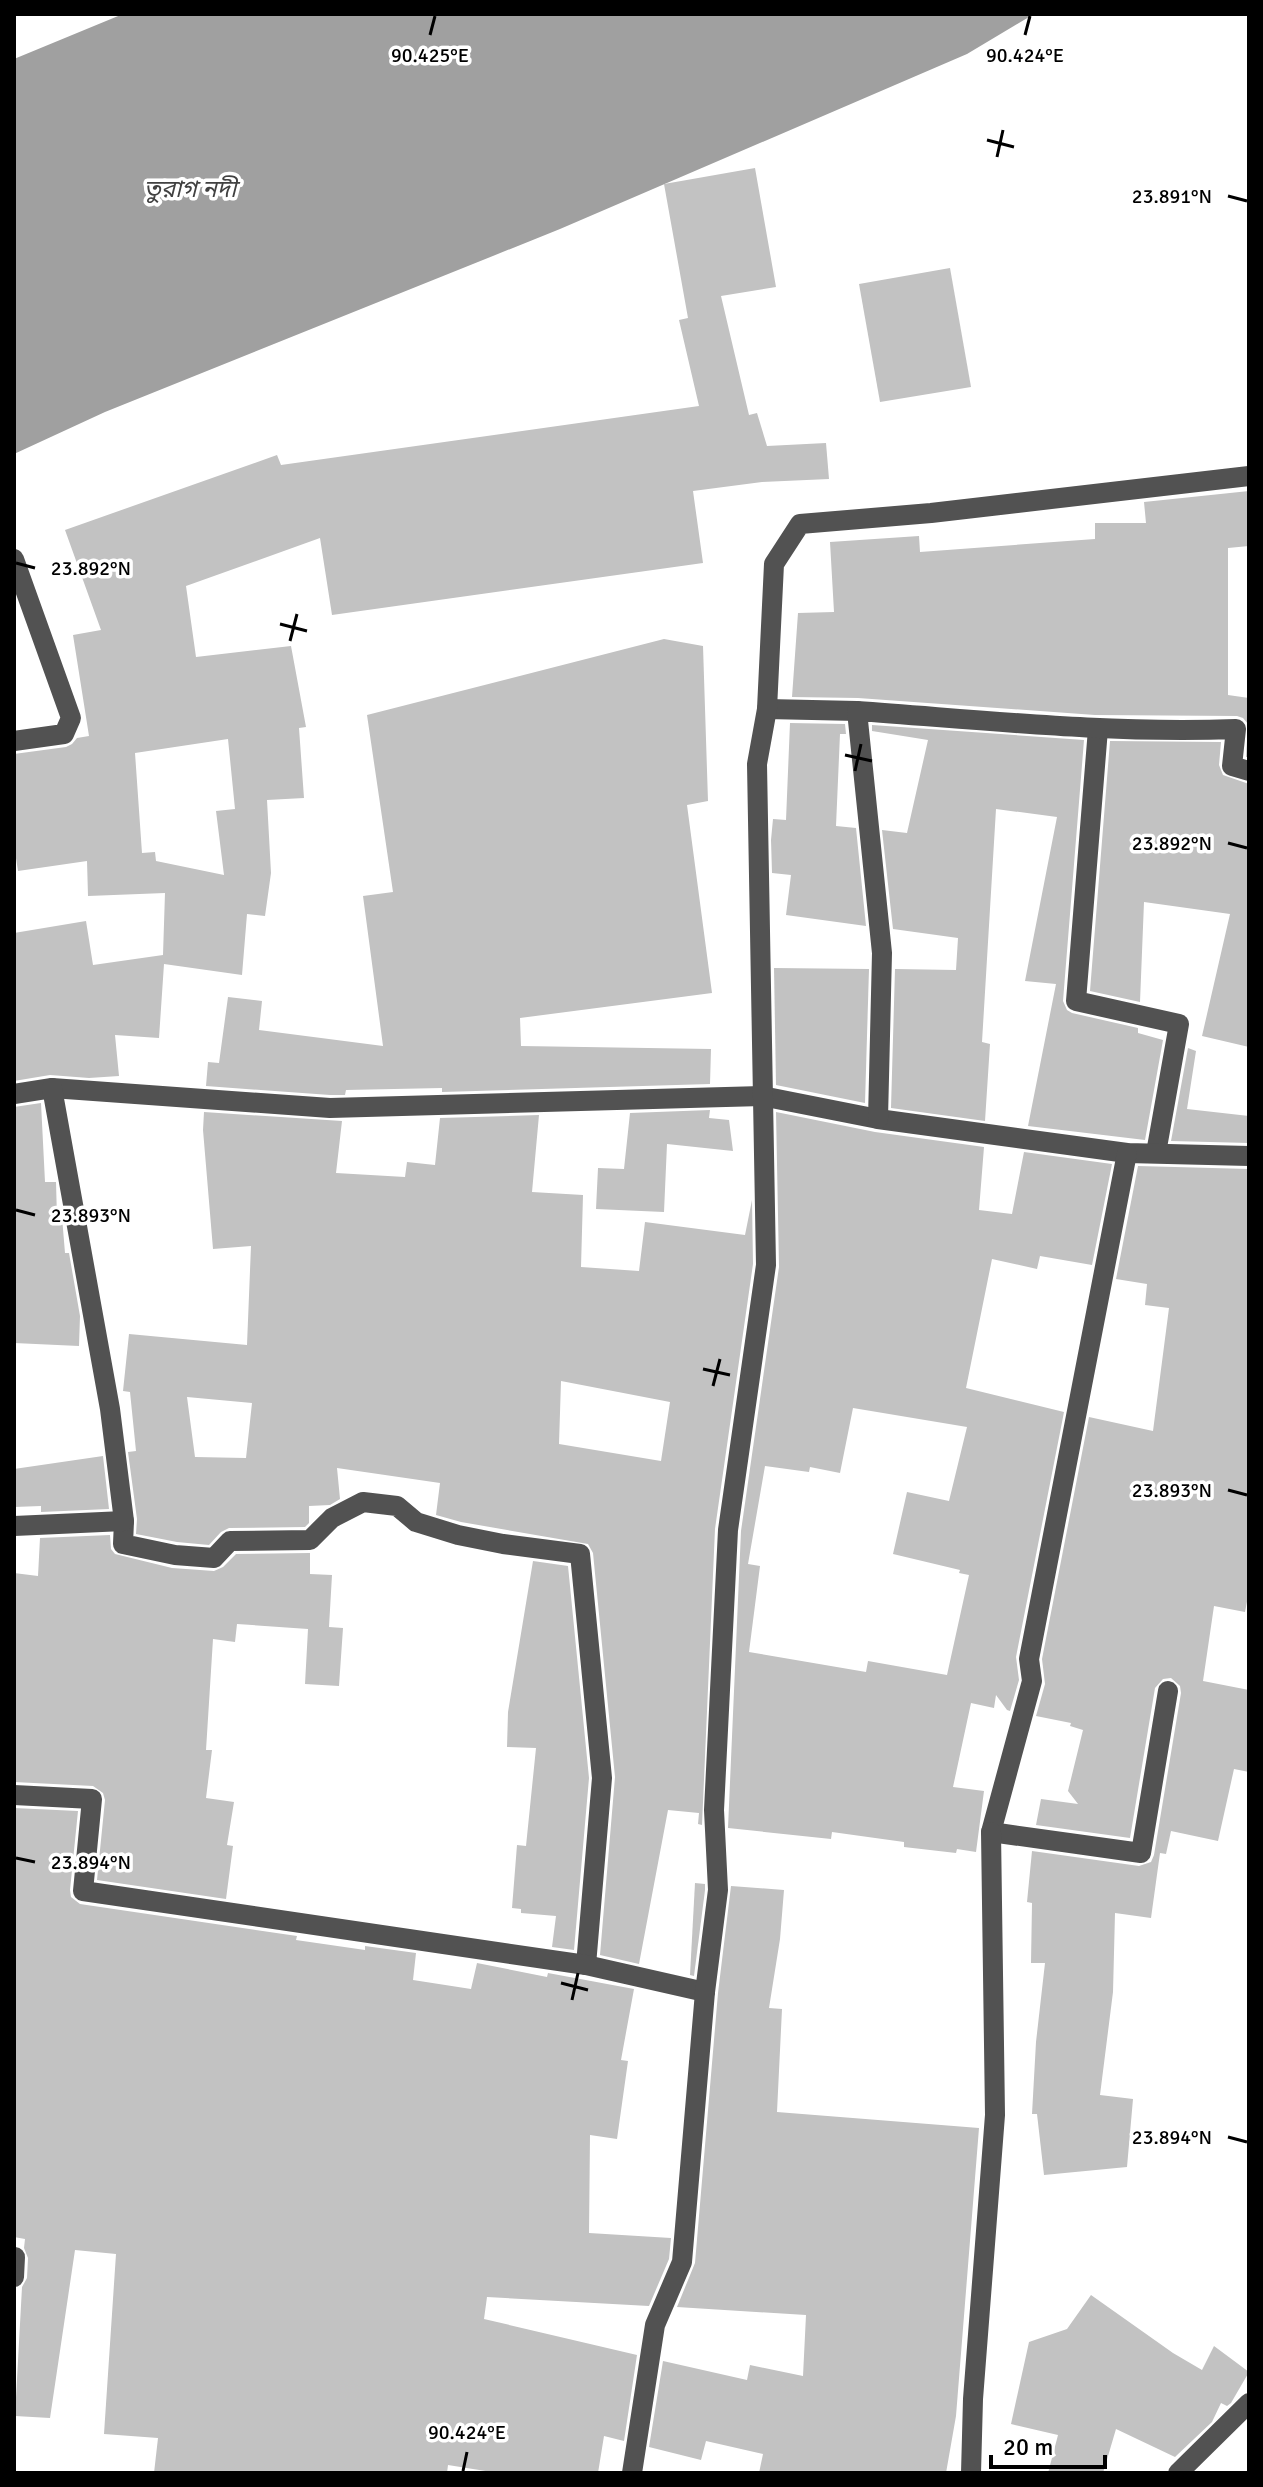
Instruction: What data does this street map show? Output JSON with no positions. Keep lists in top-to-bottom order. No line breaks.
{"water":["তুরাগ নদী"],"scale_bar":"20 m","coordinates":["90.425°E","90.424°E","23.891°N","23.892°N","23.893°N","23.894°N"]}
